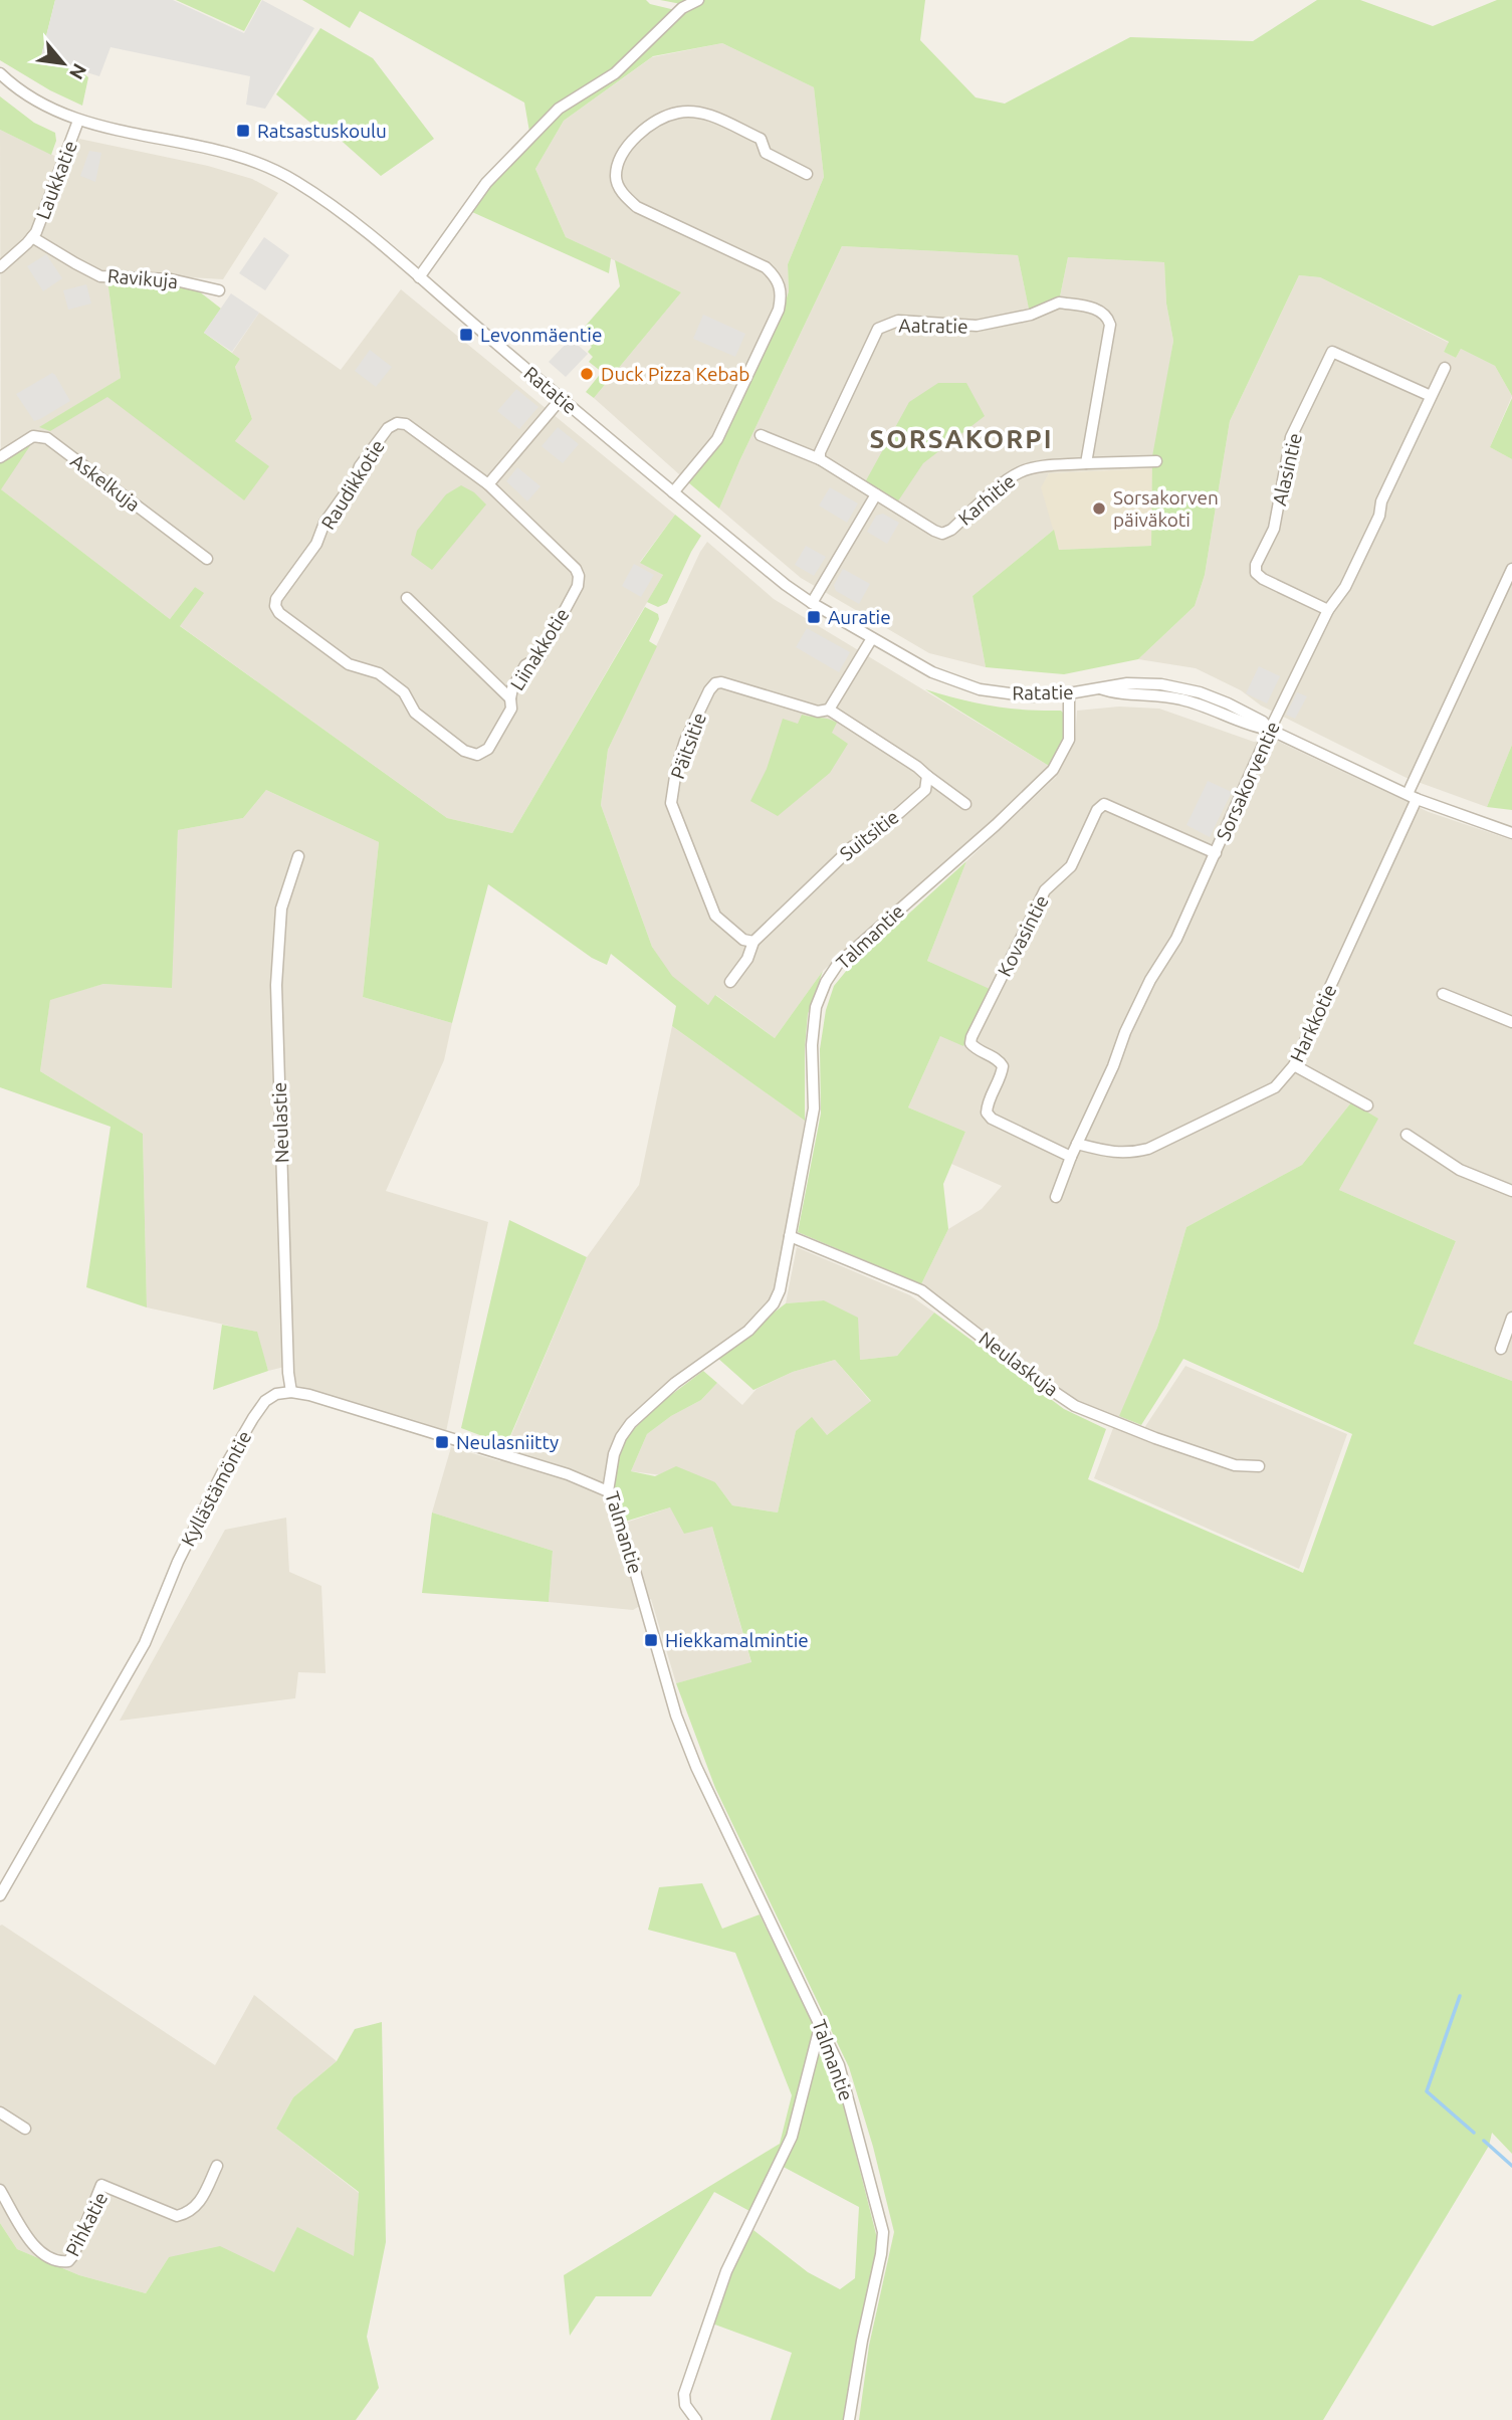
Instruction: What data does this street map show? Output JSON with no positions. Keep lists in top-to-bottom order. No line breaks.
{"streets":{"street":["Laukkatie","Ravikuja","Aatratie","Ratatie","Alasintie","Askelkuja","Raudikkotie","Karhitie","Liinakkotie","Päitsitie","Sorsakorventie","Suitsitie","Kovasintie","Talmantie","Harkkotie","Neulastie","Neulaskuja","Kyllästämöntie","Pihkatie"]},"crossings":[["Laukkatie","Ravikuja"],["Laukkatie","Ratatie"],["Aatratie","Karhitie"],["Ratatie","Sorsakorventie"],["Ratatie","Talmantie"],["Ratatie","Harkkotie"],["Alasintie","Sorsakorventie"],["Raudikkotie","Liinakkotie"],["Päitsitie","Suitsitie"],["Sorsakorventie","Kovasintie"],["Sorsakorventie","Harkkotie"],["Talmantie","Neulaskuja"],["Neulastie","Kyllästämöntie"]],"districts":["SORSAKORPI"],"places":{"transit":["Ratsastuskoulu","Levonmäentie","Auratie","Neulasniitty","Hiekkamalmintie"],"other":["Duck Pizza Kebab","Sorsakorven päiväkoti"]},"north":"bottom right"}
